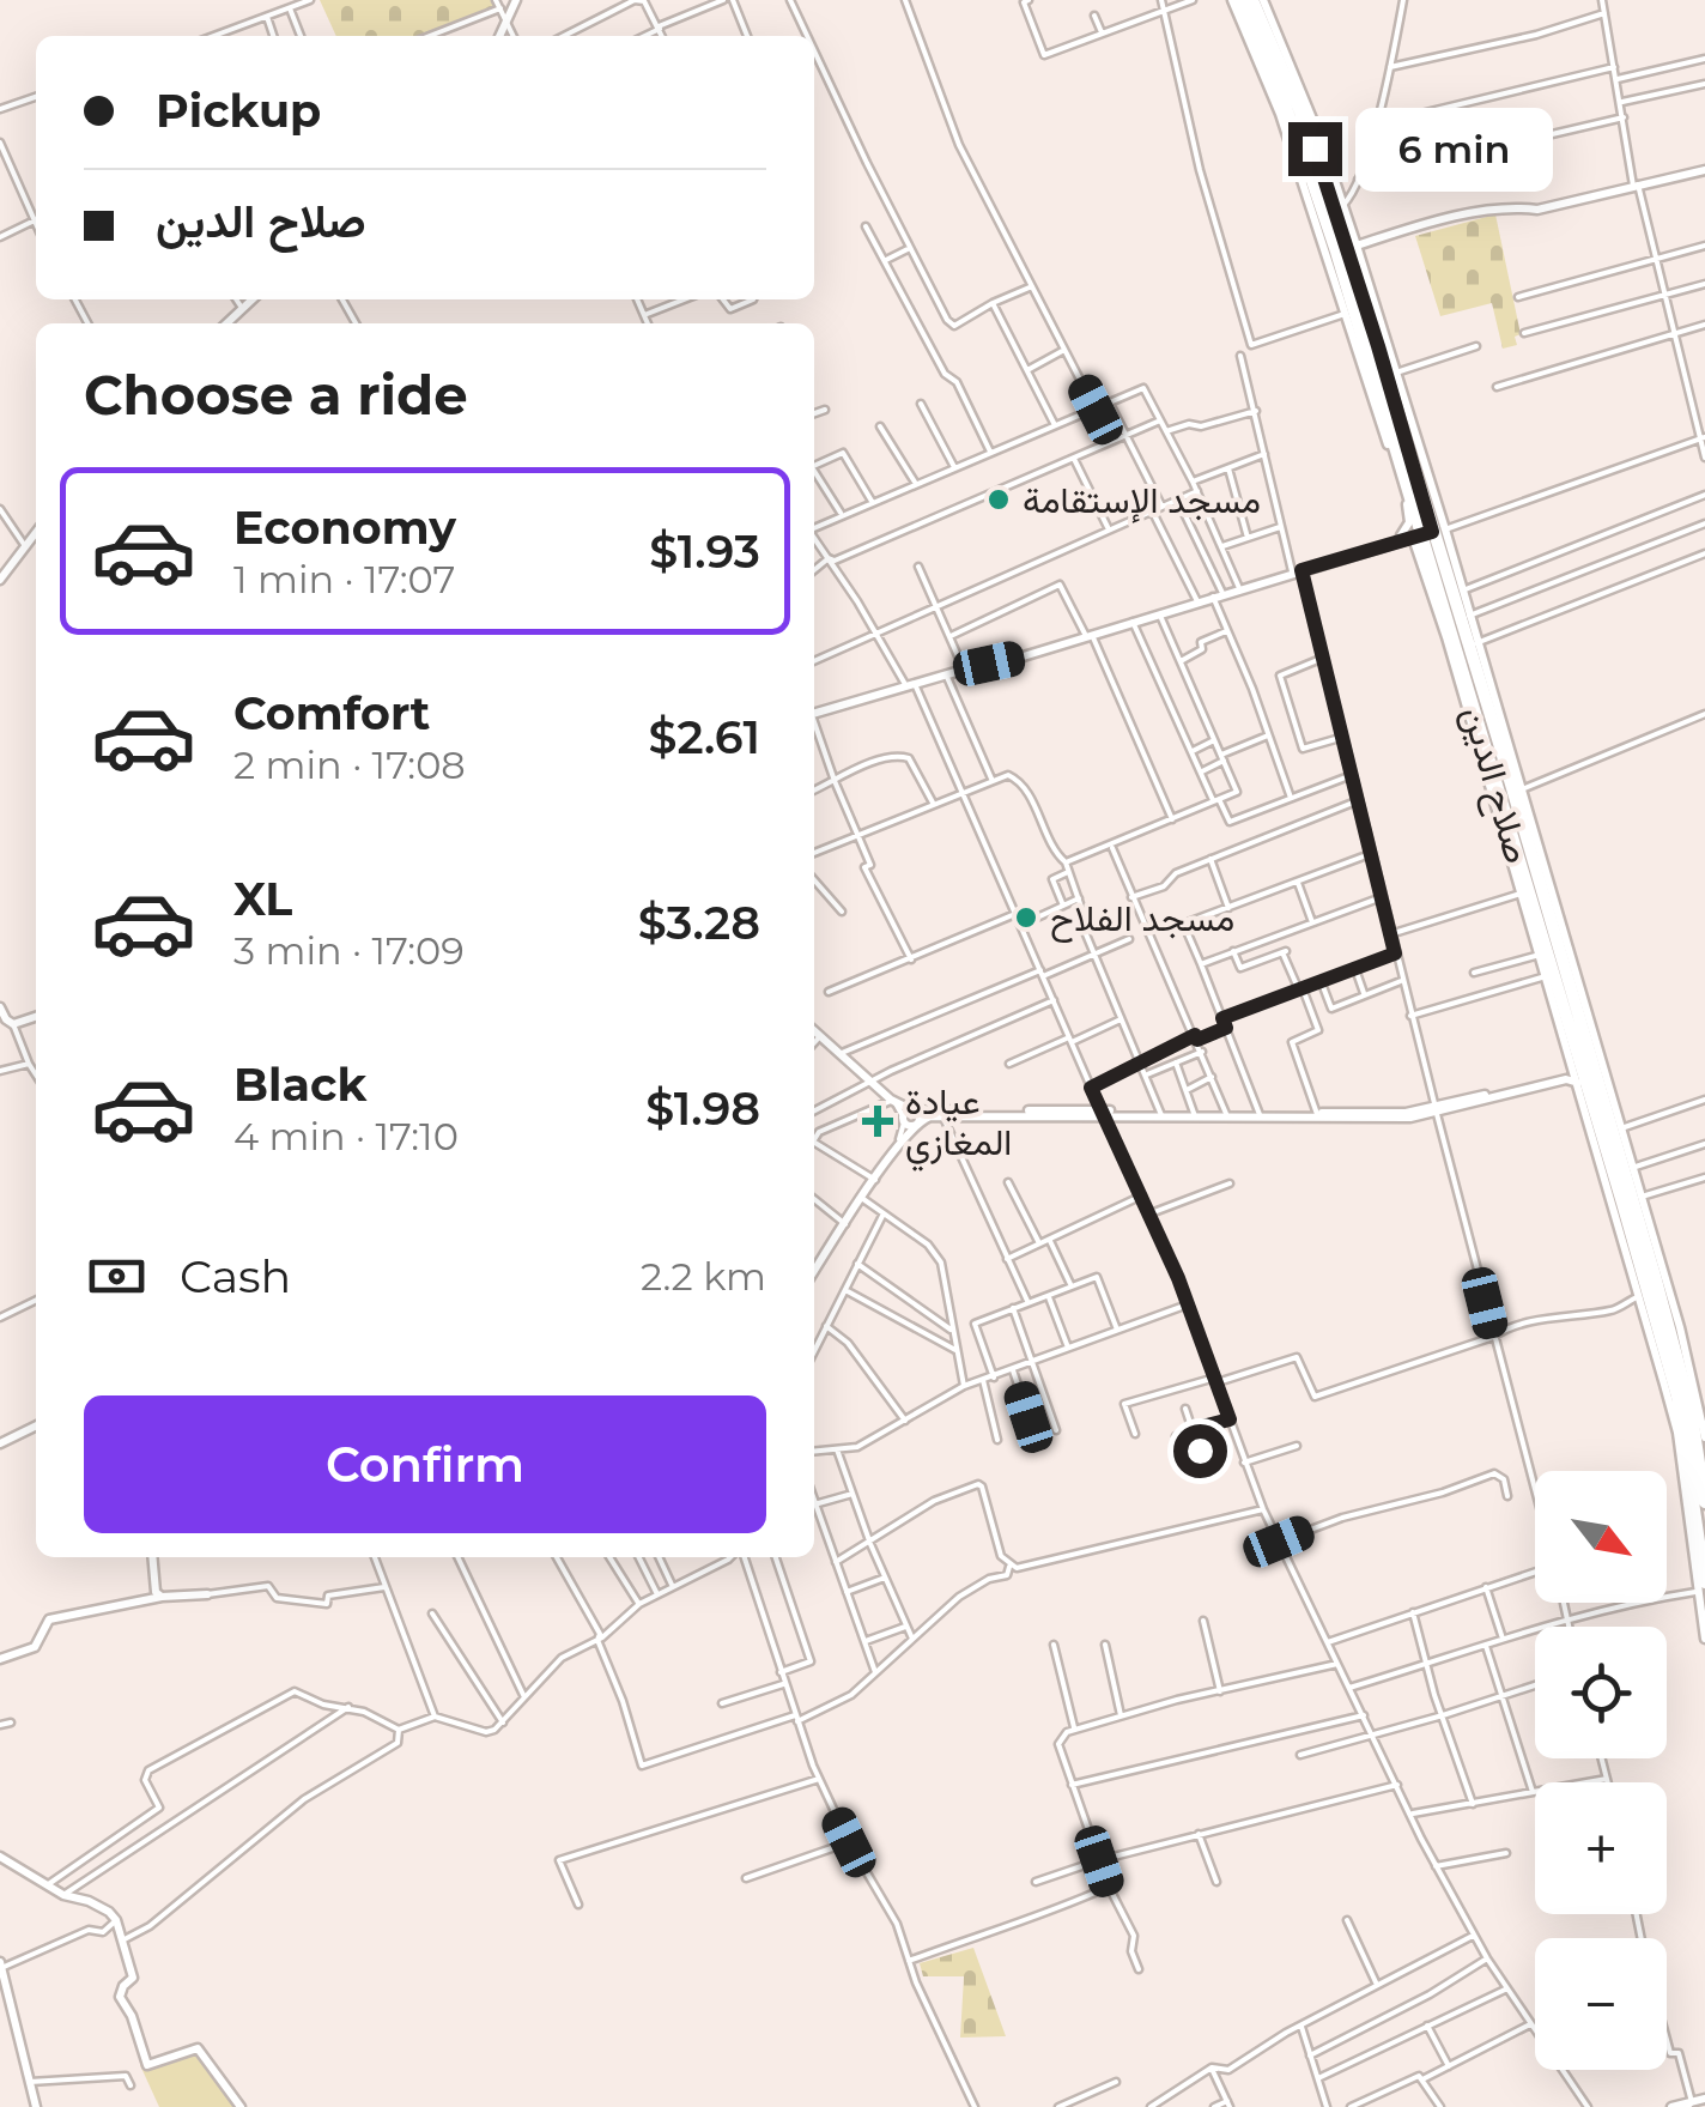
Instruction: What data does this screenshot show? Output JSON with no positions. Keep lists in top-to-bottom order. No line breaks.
{"streets":{"highway":["صلاح الدين"]},"places":{"other":["مسجد الإستقامة","مسجد الفلاح"],"health":["عيادة المغازي"]},"north":"bottom right","page":{"banner":["Pickup","صلاح الدين"],"bubble":"6 min","heading":"Choose a ride","list":[{"name":"Economy","note":"1 min · 17:07","value":"$1.93"},{"name":"Comfort","note":"2 min · 17:08","value":"$2.61"},{"name":"XL","note":"3 min · 17:09","value":"$3.28"},{"name":"Black","note":"4 min · 17:10","value":"$1.98"}],"pay":["Cash","2.2 km"],"buttons":"Confirm","map_buttons":["+","−"]}}
